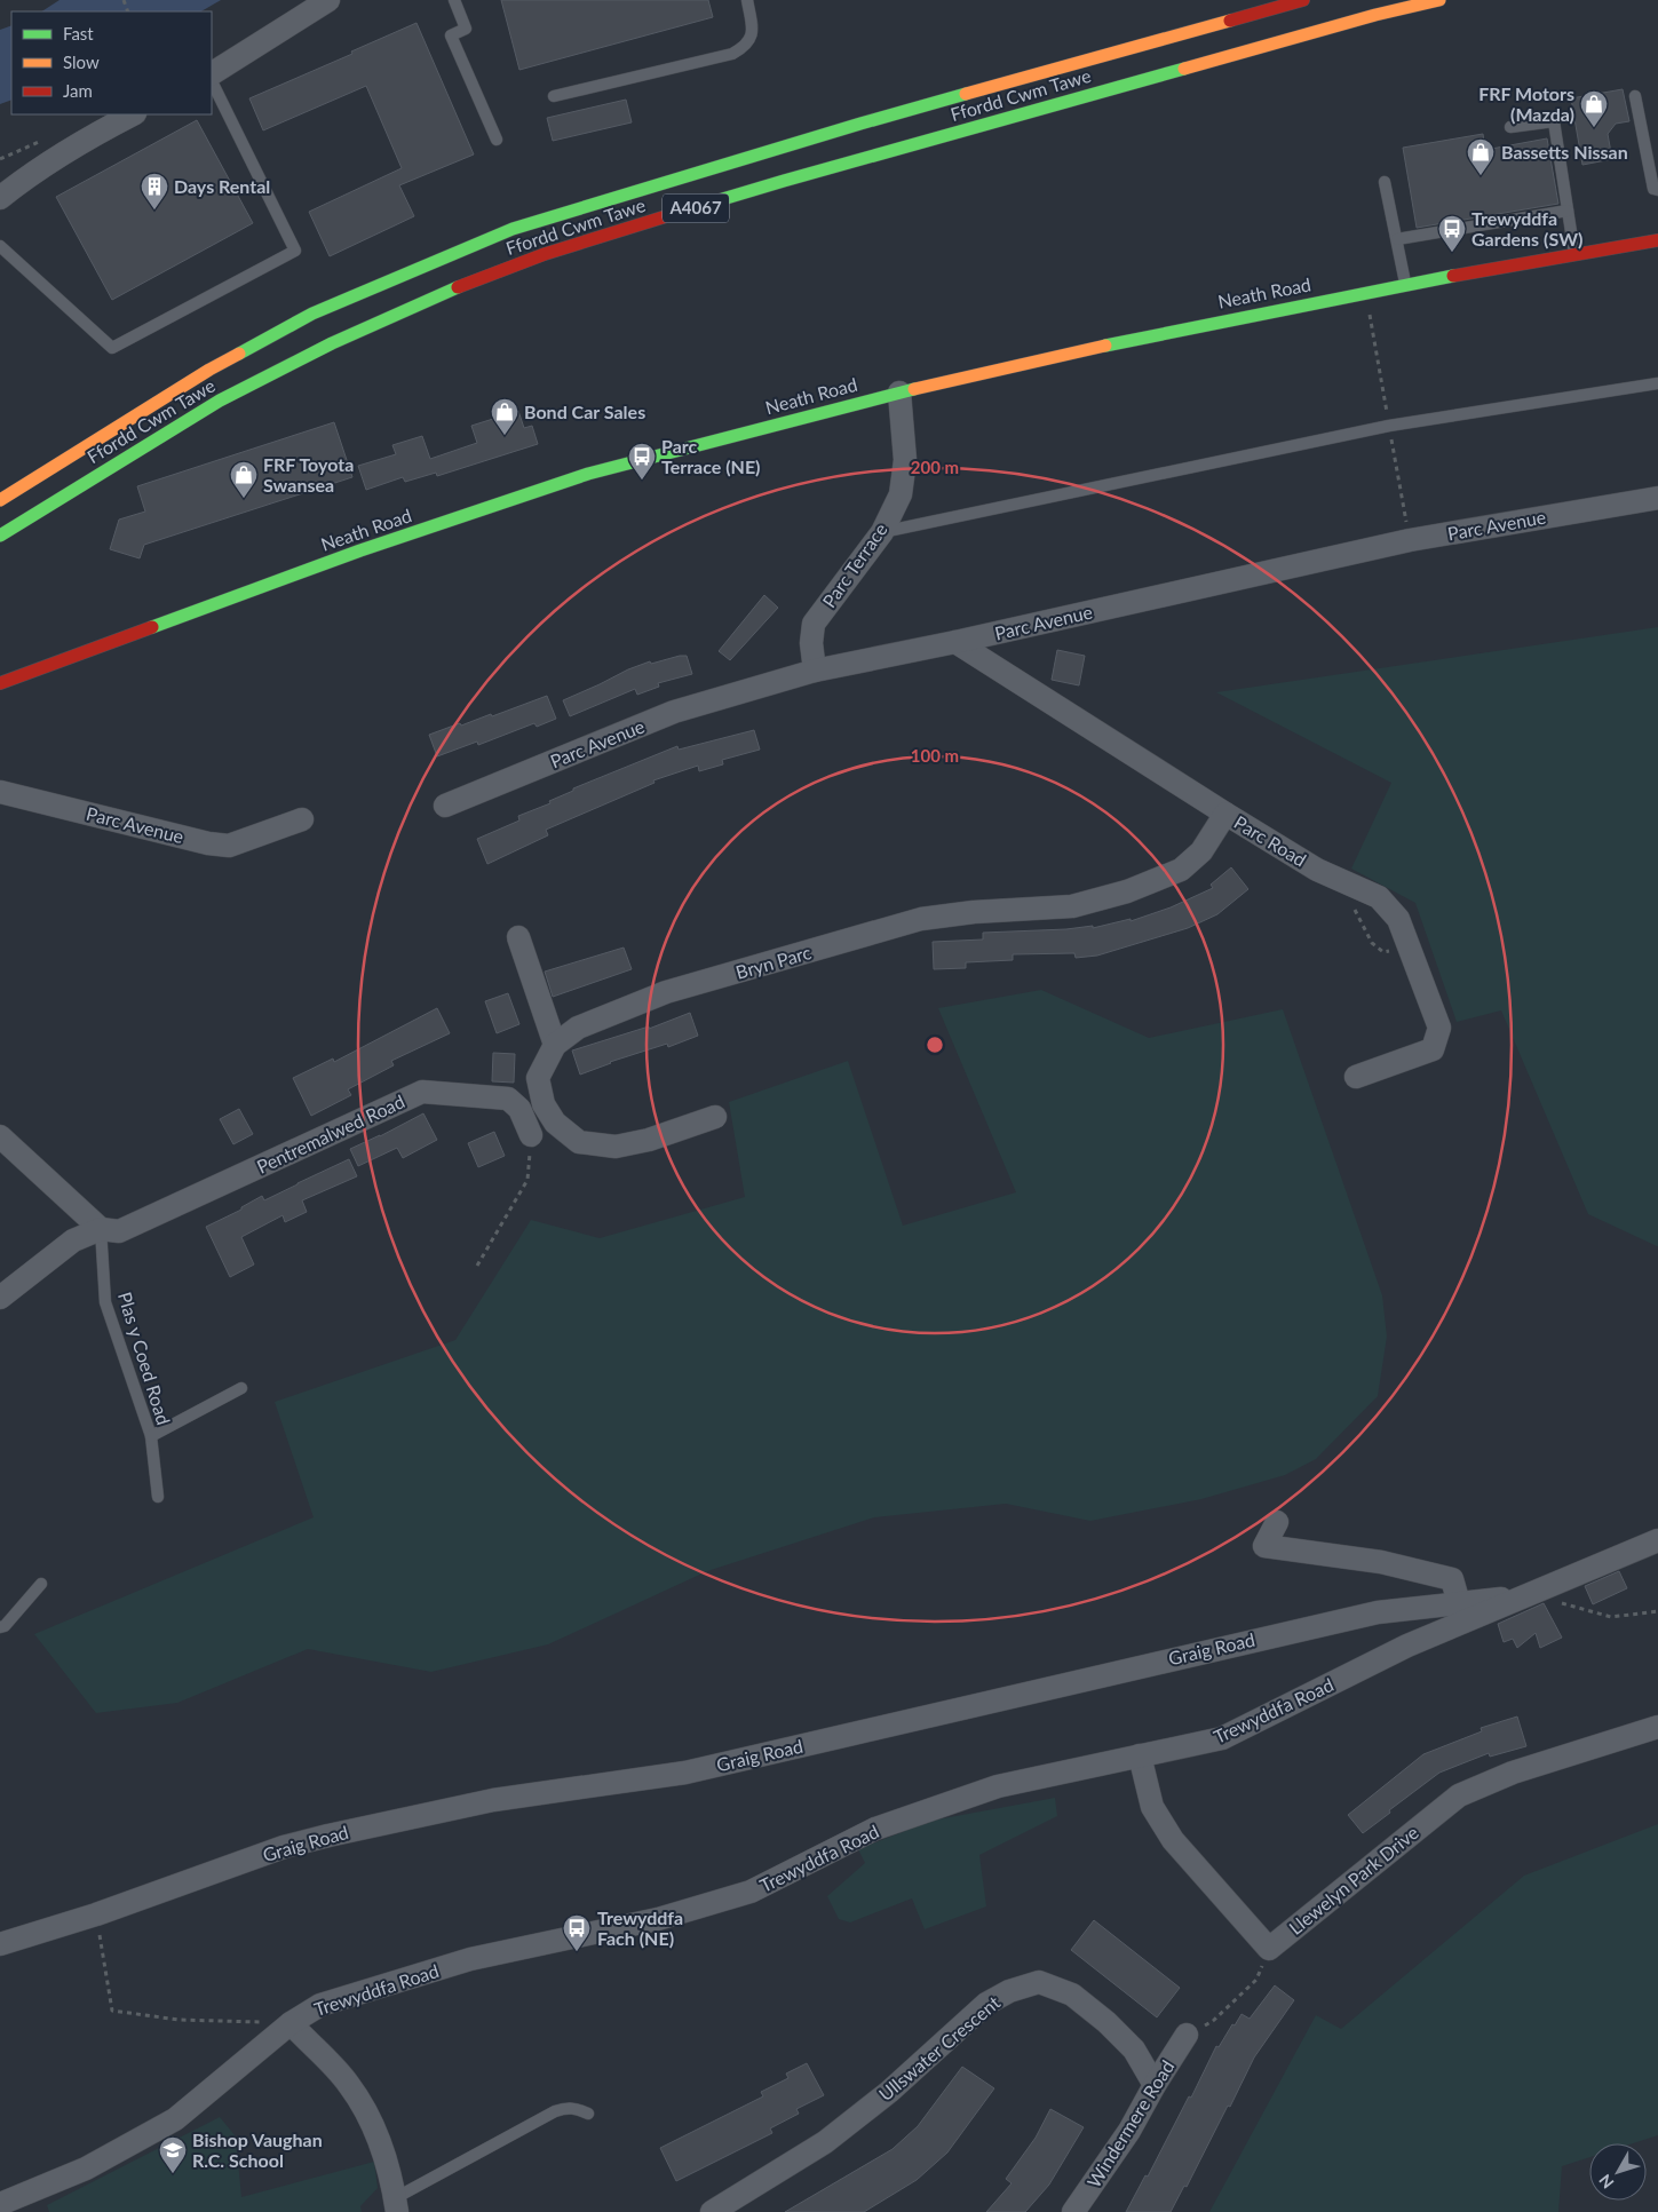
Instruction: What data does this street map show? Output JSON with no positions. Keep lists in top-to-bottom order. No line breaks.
{"streets":{"main road":["Ffordd Cwm Tawe","A4067","Neath Road"],"street":["Parc Avenue","Parc Terrace","Parc Road","Bryn Parc","Pentremalwed Road","Graig Road","Trewyddfa Road","Llewelyn Park Drive","Ullswater Crescent","Windermere Road"],"lane":["Plas y Coed Road"]},"crossings":[["Neath Road","Parc Terrace"],["Parc Avenue","Parc Terrace"],["Parc Avenue","Parc Road"],["Parc Road","Bryn Parc"],["Pentremalwed Road","Plas y Coed Road"],["Graig Road","Trewyddfa Road"],["Ullswater Crescent","Windermere Road"]],"places":{"shop":["FRF Motors (Mazda)","Bassetts Nissan","Bond Car Sales","FRF Toyota Swansea"],"building":["Days Rental"],"bus stop":["Trewyddfa Gardens (SW)","Parc Terrace (NE)","Trewyddfa Fach (NE)"],"school or university":["Bishop Vaughan R.C. School"]},"legend":["Fast","Slow","Jam"],"north":"bottom left","rings":["200 m","100 m"]}
